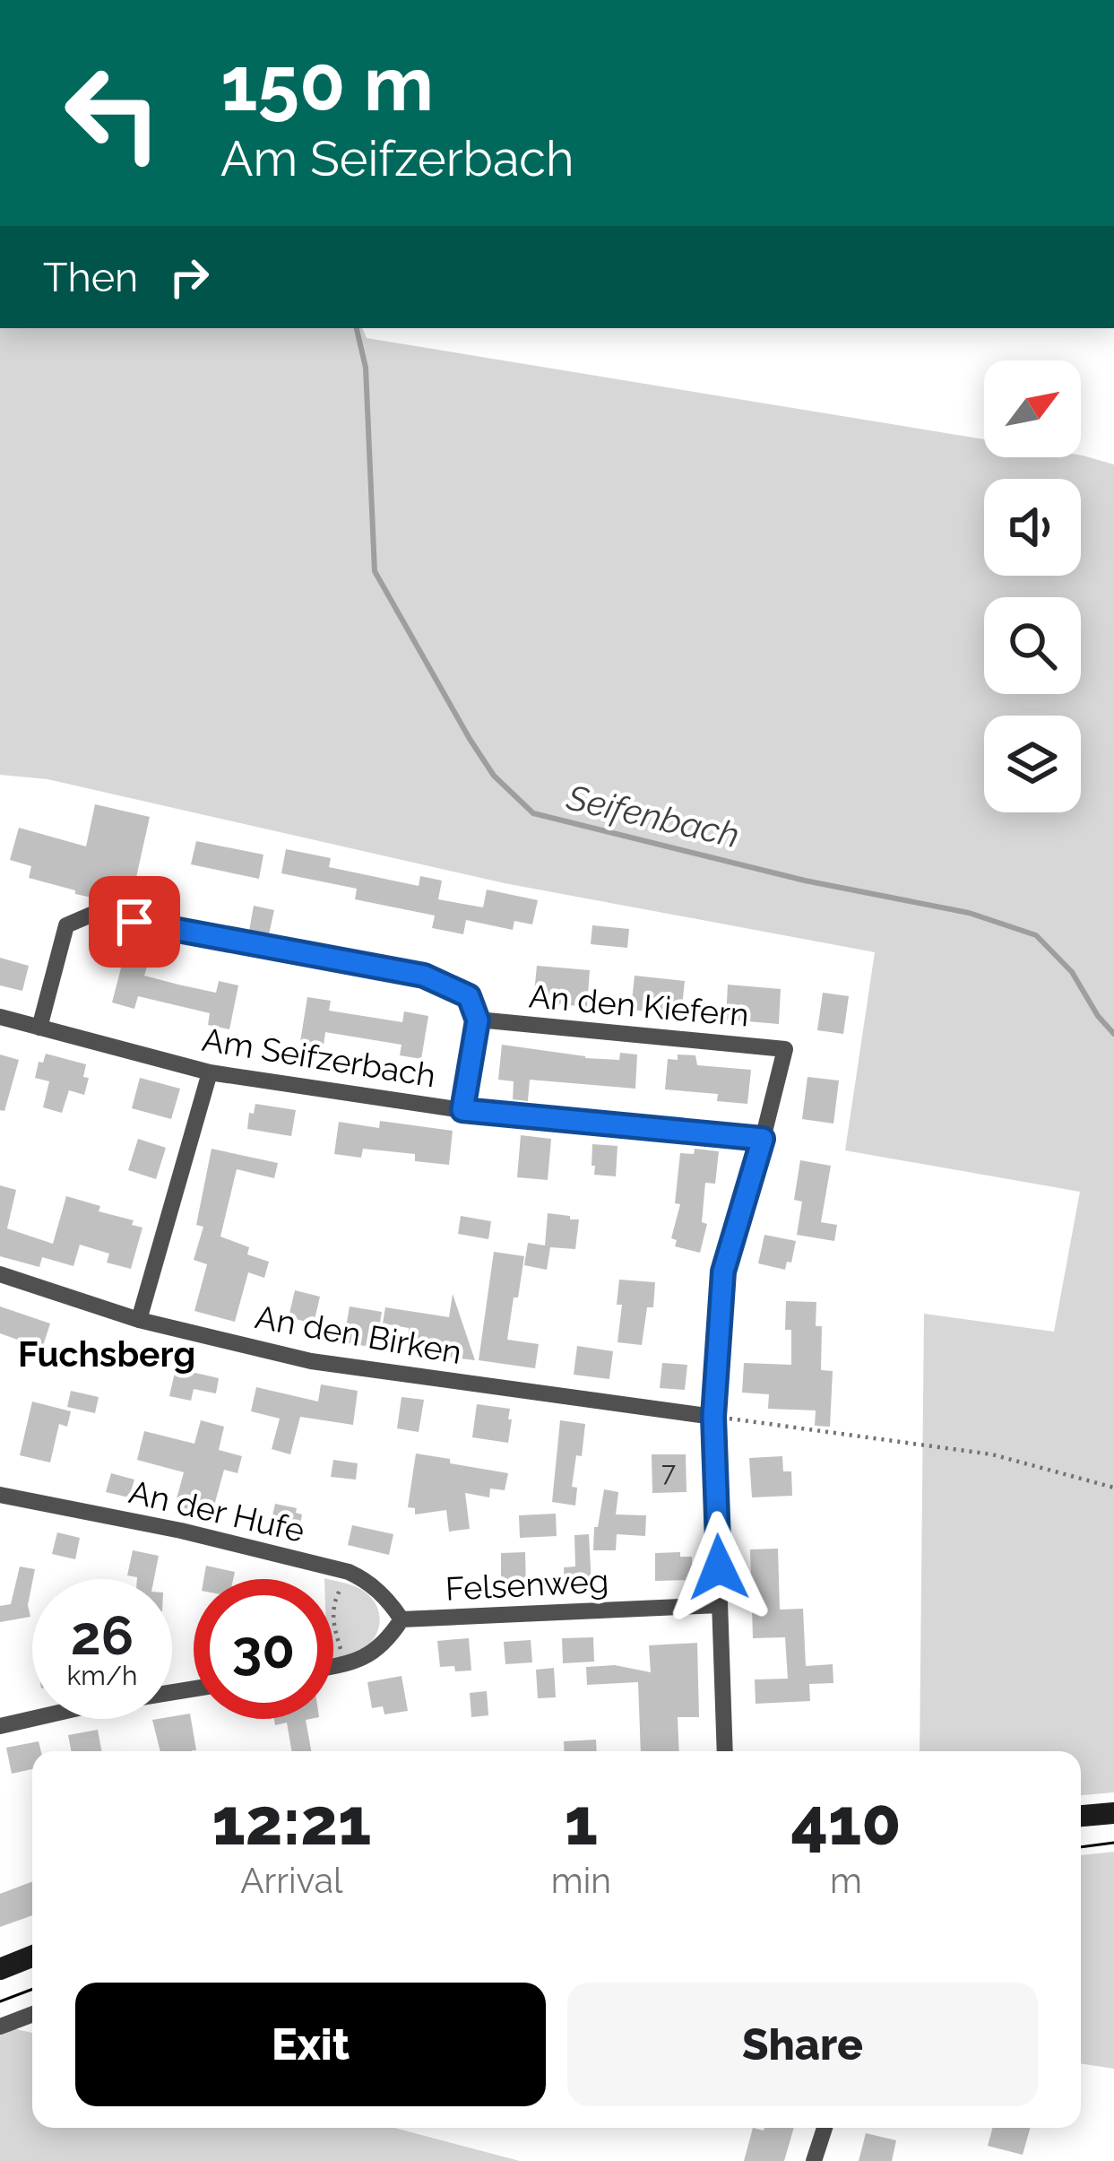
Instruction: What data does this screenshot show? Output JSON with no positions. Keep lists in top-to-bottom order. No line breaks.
{"streets":{"street":["An den Kiefern","Am Seifzerbach","An den Birken","An der Hufe","Felsenweg"]},"crossings":[["An den Kiefern","Am Seifzerbach"],["An den Kiefern","An den Birken"],["An den Kiefern","Felsenweg"],["An der Hufe","Felsenweg"]],"districts":["Fuchsberg"],"water":["Seifenbach"],"house_numbers":["7"],"north":"top right","page":{"turn":["150 m","Am Seifzerbach"],"then":"Then","speed":"26 km/h","limit":"30","eta":["12:21","Arrival","1","min","410","m"],"buttons":["Exit","Share"]}}
